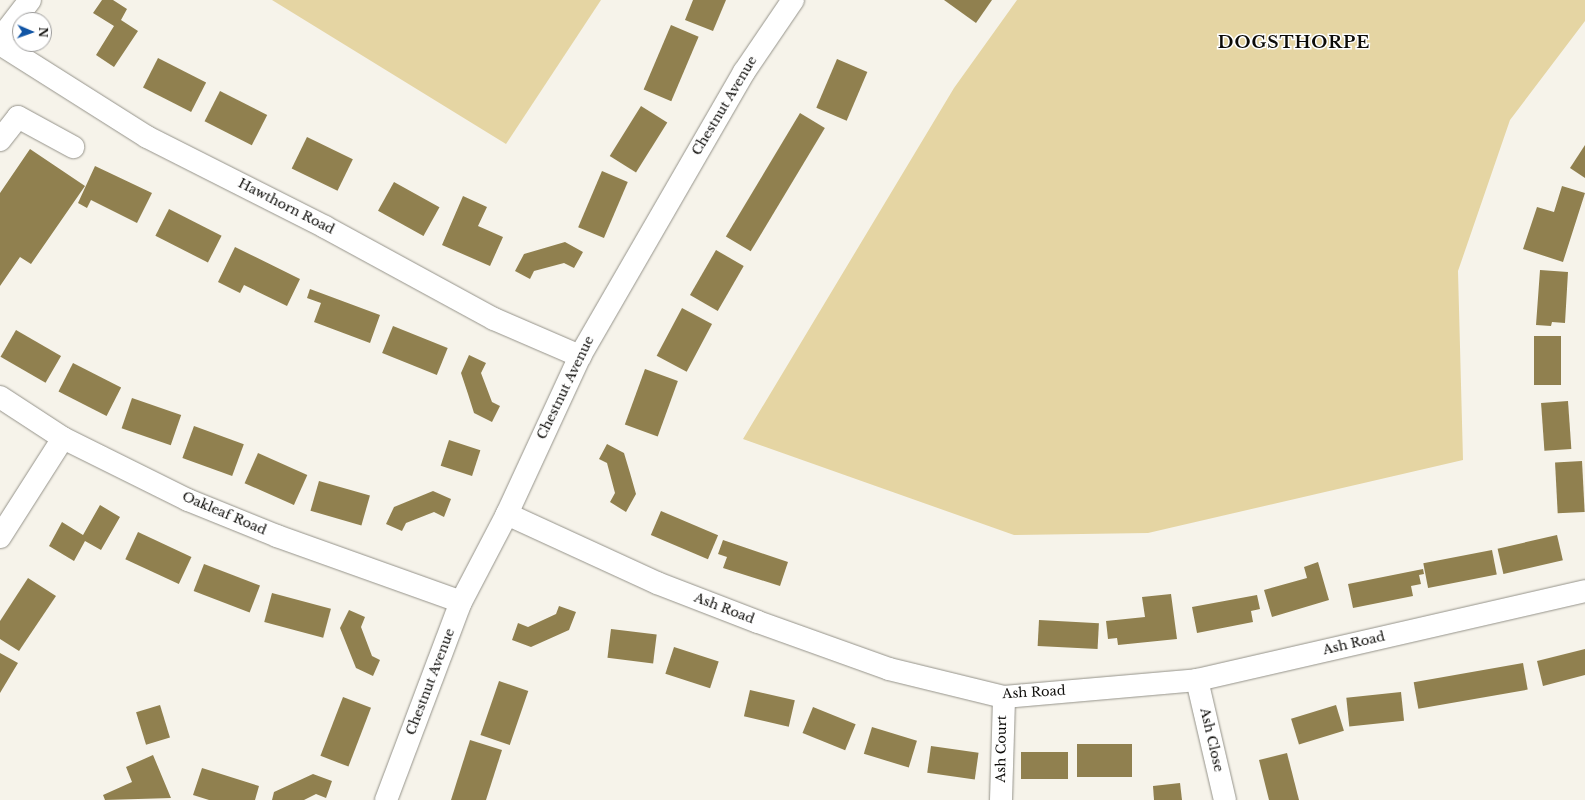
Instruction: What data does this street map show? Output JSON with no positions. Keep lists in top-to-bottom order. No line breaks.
{"streets":{"street":["Chestnut Avenue","Hawthorn Road","Oakleaf Road","Ash Road","Ash Close","Ash Court"]},"crossings":[["Chestnut Avenue","Hawthorn Road"],["Chestnut Avenue","Oakleaf Road"],["Chestnut Avenue","Ash Road"],["Ash Road","Ash Close"],["Ash Road","Ash Court"]],"districts":["DOGSTHORPE"],"north":"right"}
